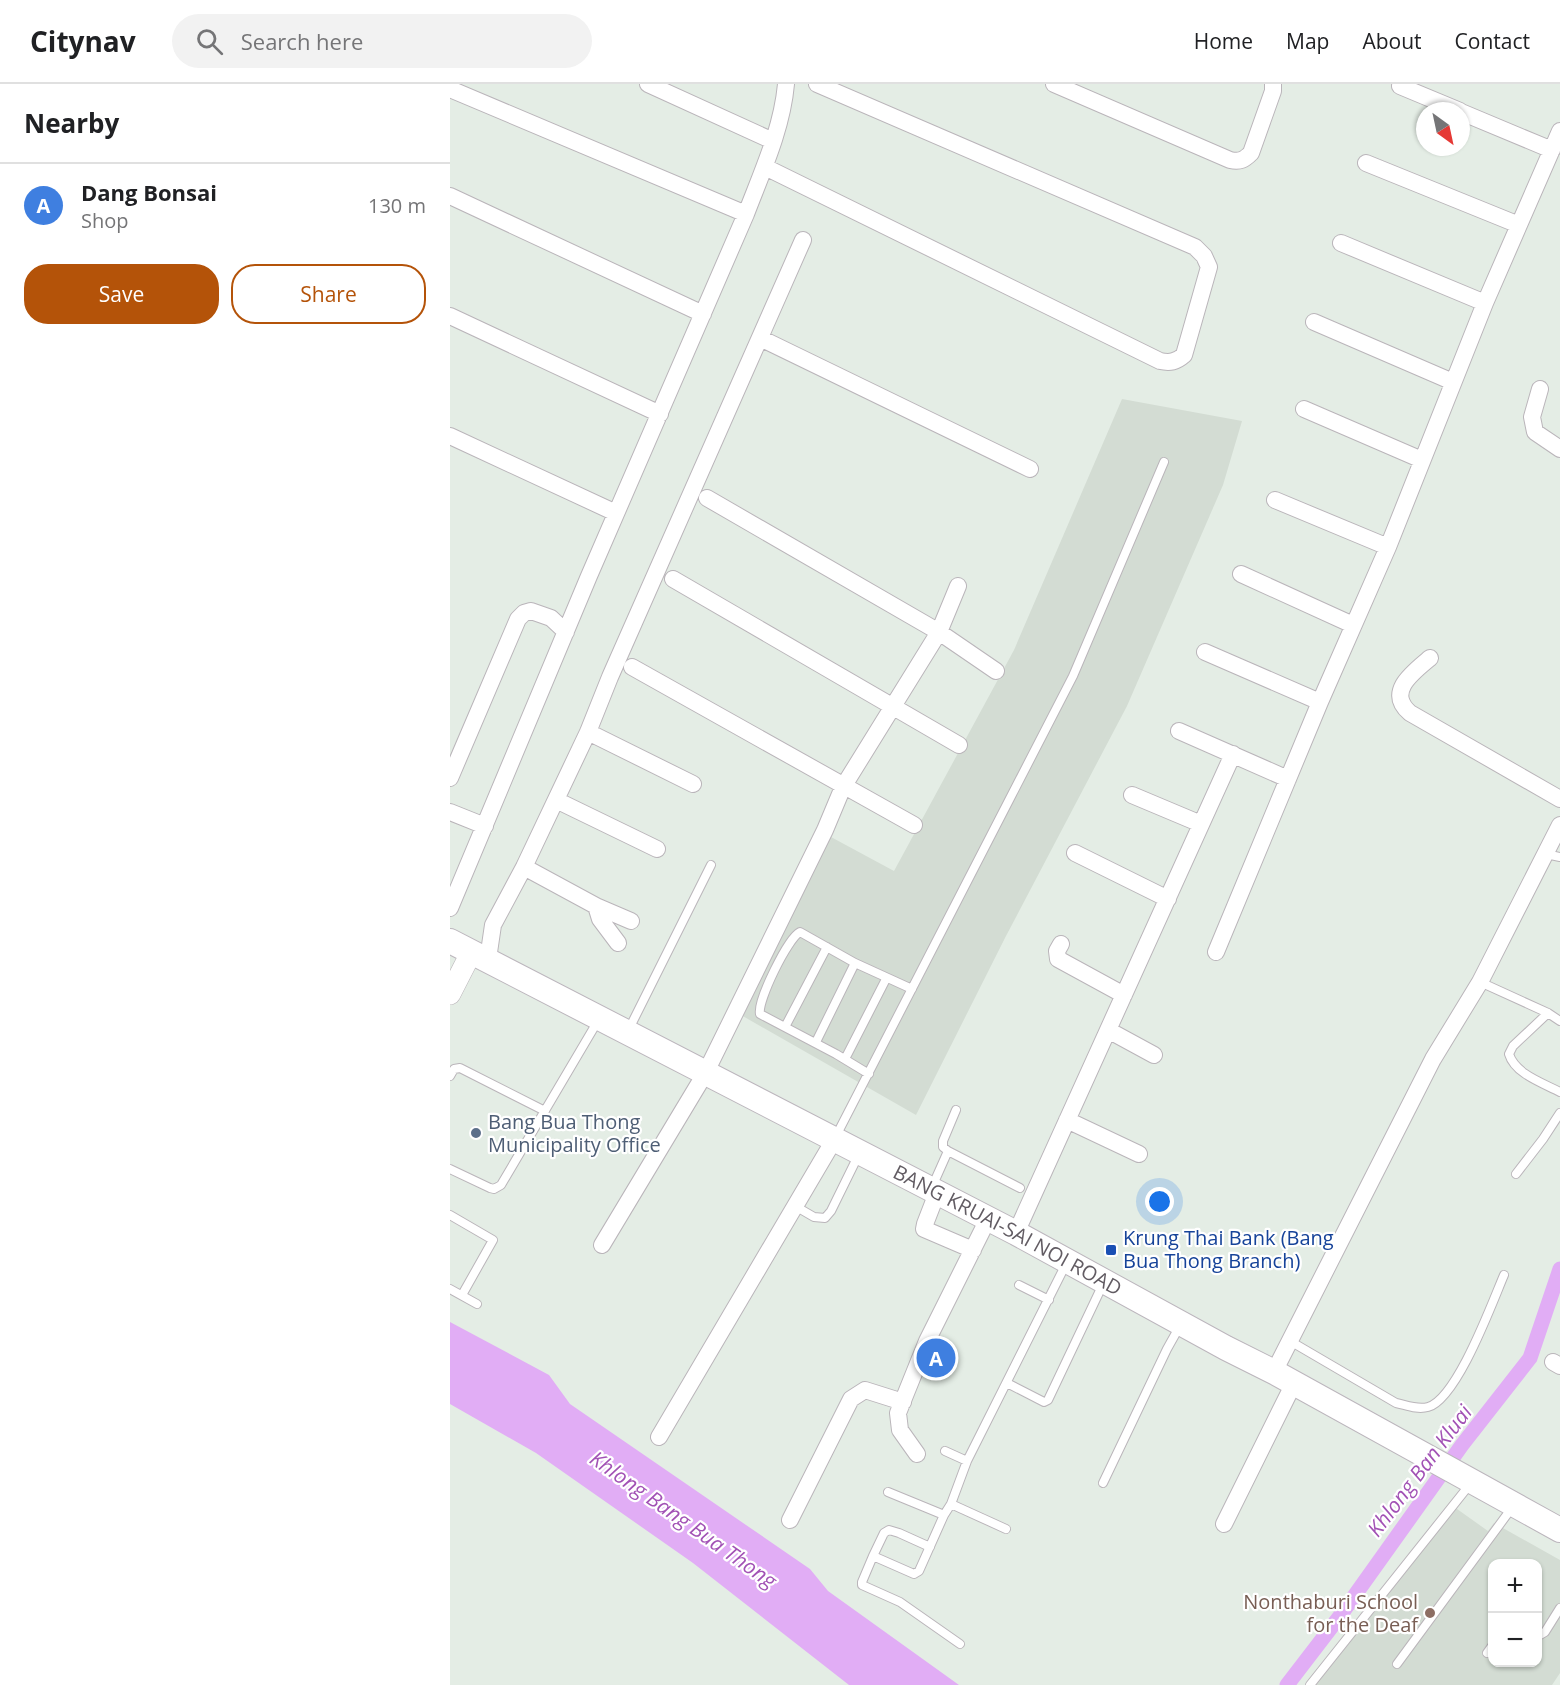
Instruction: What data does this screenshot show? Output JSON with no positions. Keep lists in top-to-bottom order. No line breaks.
{"streets":{"main road":["BANG KRUAI-SAI NOI ROAD"]},"water":["Khlong Ban Kluai","Khlong Bang Bua Thong"],"places":{"other":["Bang Bua Thong Municipality Office","Nonthaburi School for the Deaf"],"transit":["Krung Thai Bank (Bang Bua Thong Branch)"]},"north":"bottom right","page":{"header":"Citynav","search":"Search here","nav":["Home","Map","About","Contact"],"heading":"Nearby","list":[{"mark":"A","name":"Dang Bonsai","note":"Shop","value":"130 m"}],"buttons":["Save","Share"],"pins":"A","map_buttons":["+","−"]}}
